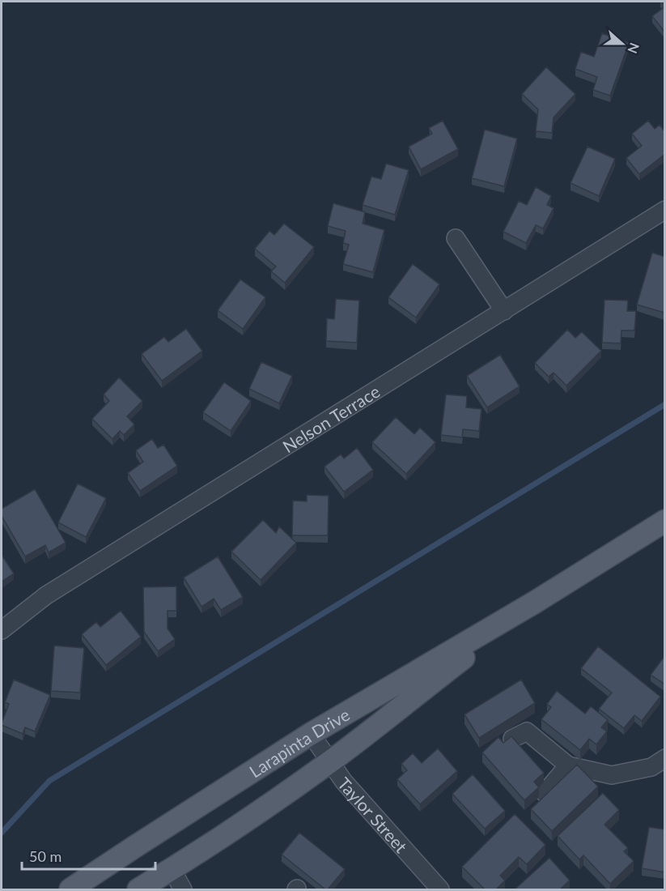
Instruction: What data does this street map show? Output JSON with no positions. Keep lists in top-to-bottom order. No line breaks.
{"streets":{"main road":["Larapinta Drive"],"street":["Nelson Terrace","Taylor Street"]},"crossings":[["Larapinta Drive","Taylor Street"]],"scale_bar":"50 m","north":"right"}
